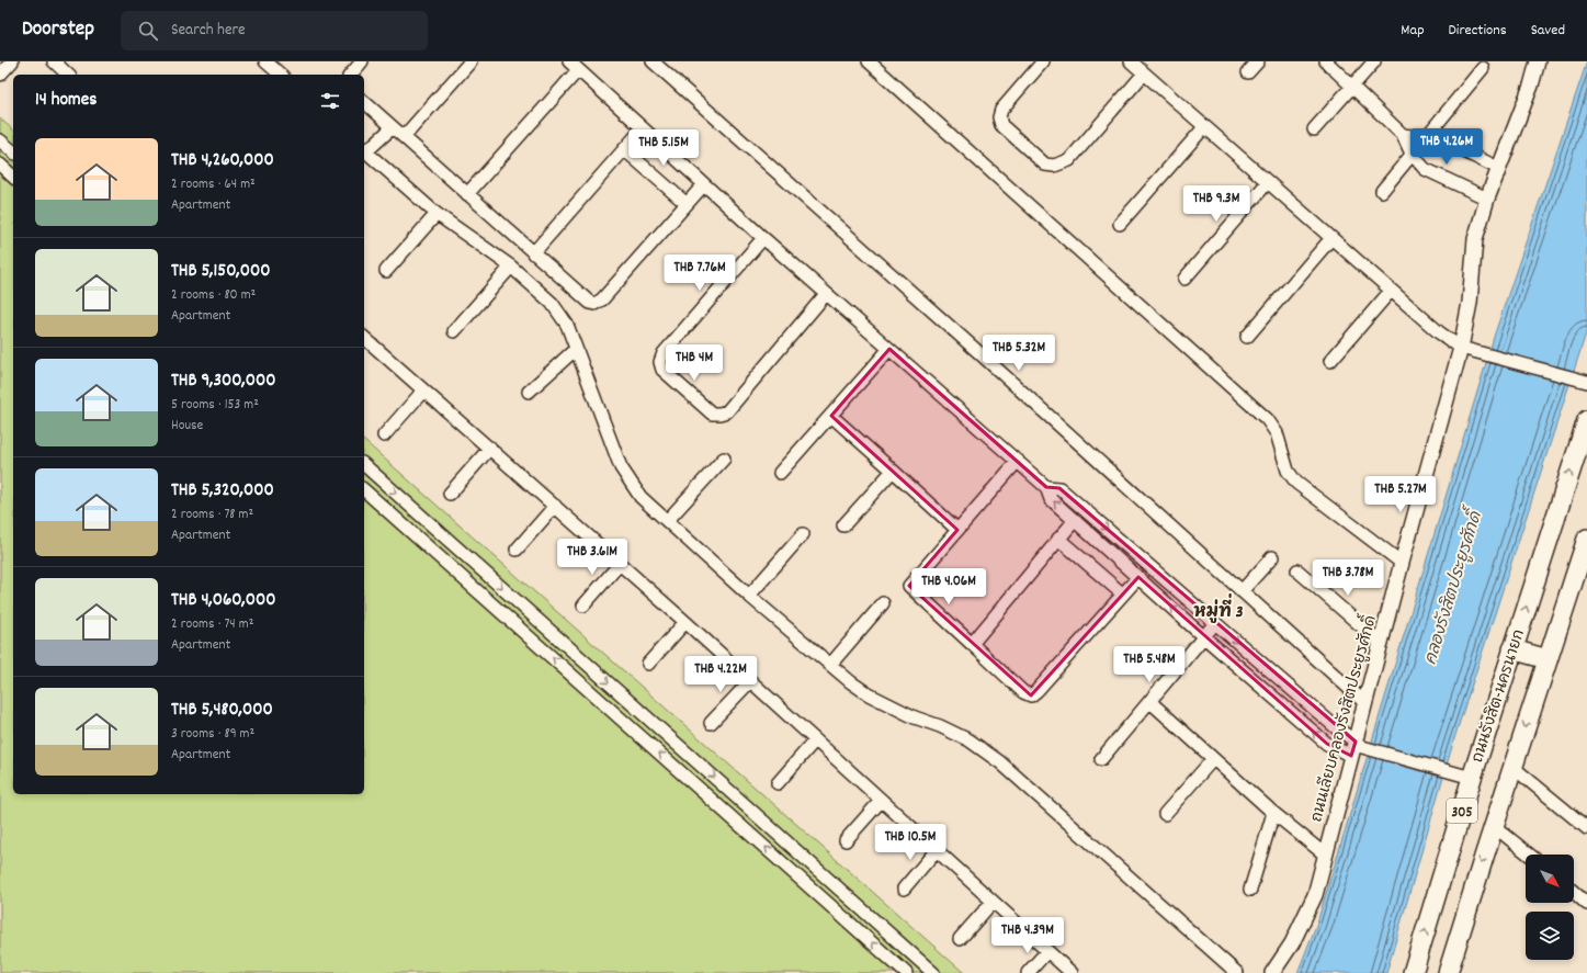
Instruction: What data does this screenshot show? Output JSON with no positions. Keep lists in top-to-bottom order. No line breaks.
{"streets":{"main road":["ถนนรังสิต-นครนายก","305"],"street":["ถนนเลียบคลองรังสิตประยูรศักดิ์"]},"districts":["หมู่ที่ 3"],"water":["คลองรังสิตประยูรศักดิ์"],"north":"bottom right","page":{"header":"Doorstep","search":"Search here","nav":["Map","Directions","Saved"],"heading":"14 homes","list":[{"name":"THB 4,260,000","note":"2 rooms · 64 m² · Apartment"},{"name":"THB 5,150,000","note":"2 rooms · 80 m² · Apartment"},{"name":"THB 9,300,000","note":"5 rooms · 153 m² · House"},{"name":"THB 5,320,000","note":"2 rooms · 78 m² · Apartment"},{"name":"THB 4,060,000","note":"2 rooms · 74 m² · Apartment"},{"name":"THB 5,480,000","note":"3 rooms · 89 m² · Apartment"}],"price":["THB 4.26M","THB 5.15M","THB 9.3M","THB 7.76M","THB 5.32M","THB 4M","THB 5.27M","THB 3.61M","THB 3.78M","THB 4.06M","THB 5.48M","THB 4.22M","THB 10.5M","THB 4.39M"]}}
